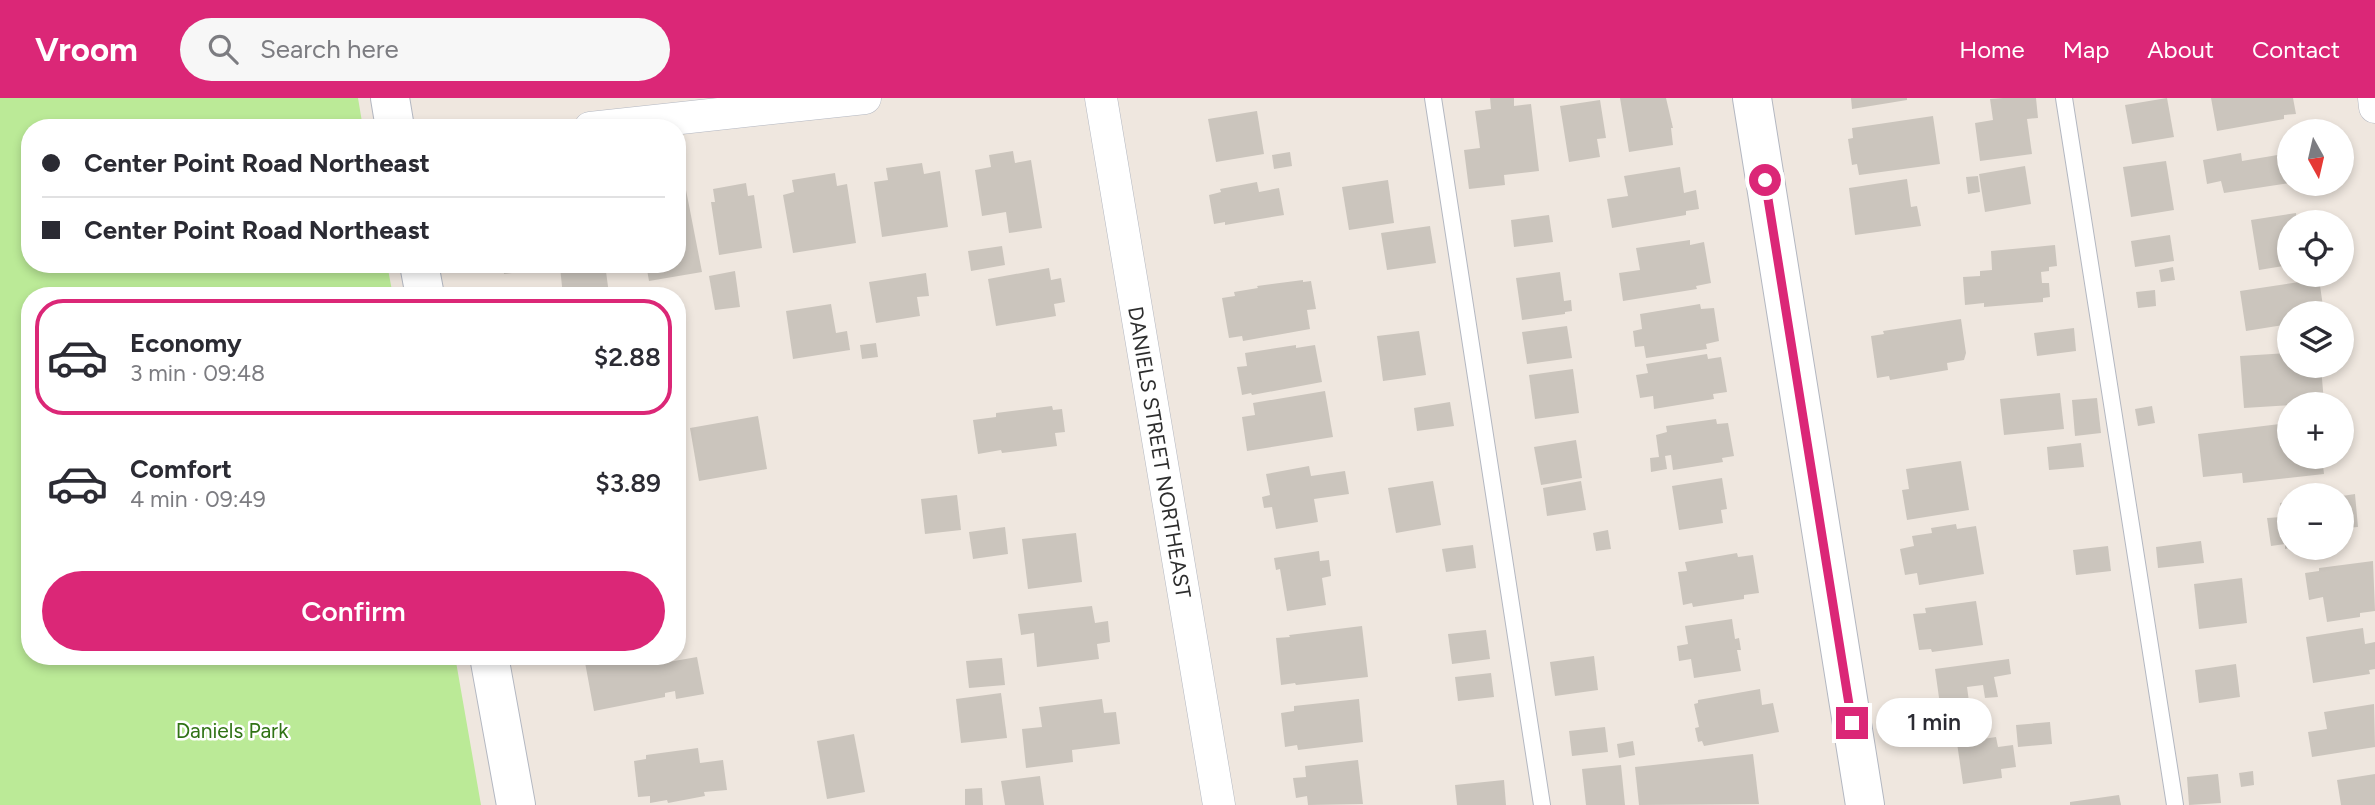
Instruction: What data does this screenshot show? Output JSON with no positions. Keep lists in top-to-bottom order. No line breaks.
{"streets":{"street":["DANIELS STREET NORTHEAST"]},"parks":["Daniels Park"],"north":"bottom","page":{"header":"Vroom","search":"Search here","nav":["Home","Map","About","Contact"],"map_buttons":["+","−"],"banner":["Center Point Road Northeast","Center Point Road Northeast"],"list":[{"name":"Economy","note":"3 min · 09:48","value":"$2.88"},{"name":"Comfort","note":"4 min · 09:49","value":"$3.89"}],"buttons":"Confirm","bubble":"1 min"}}
